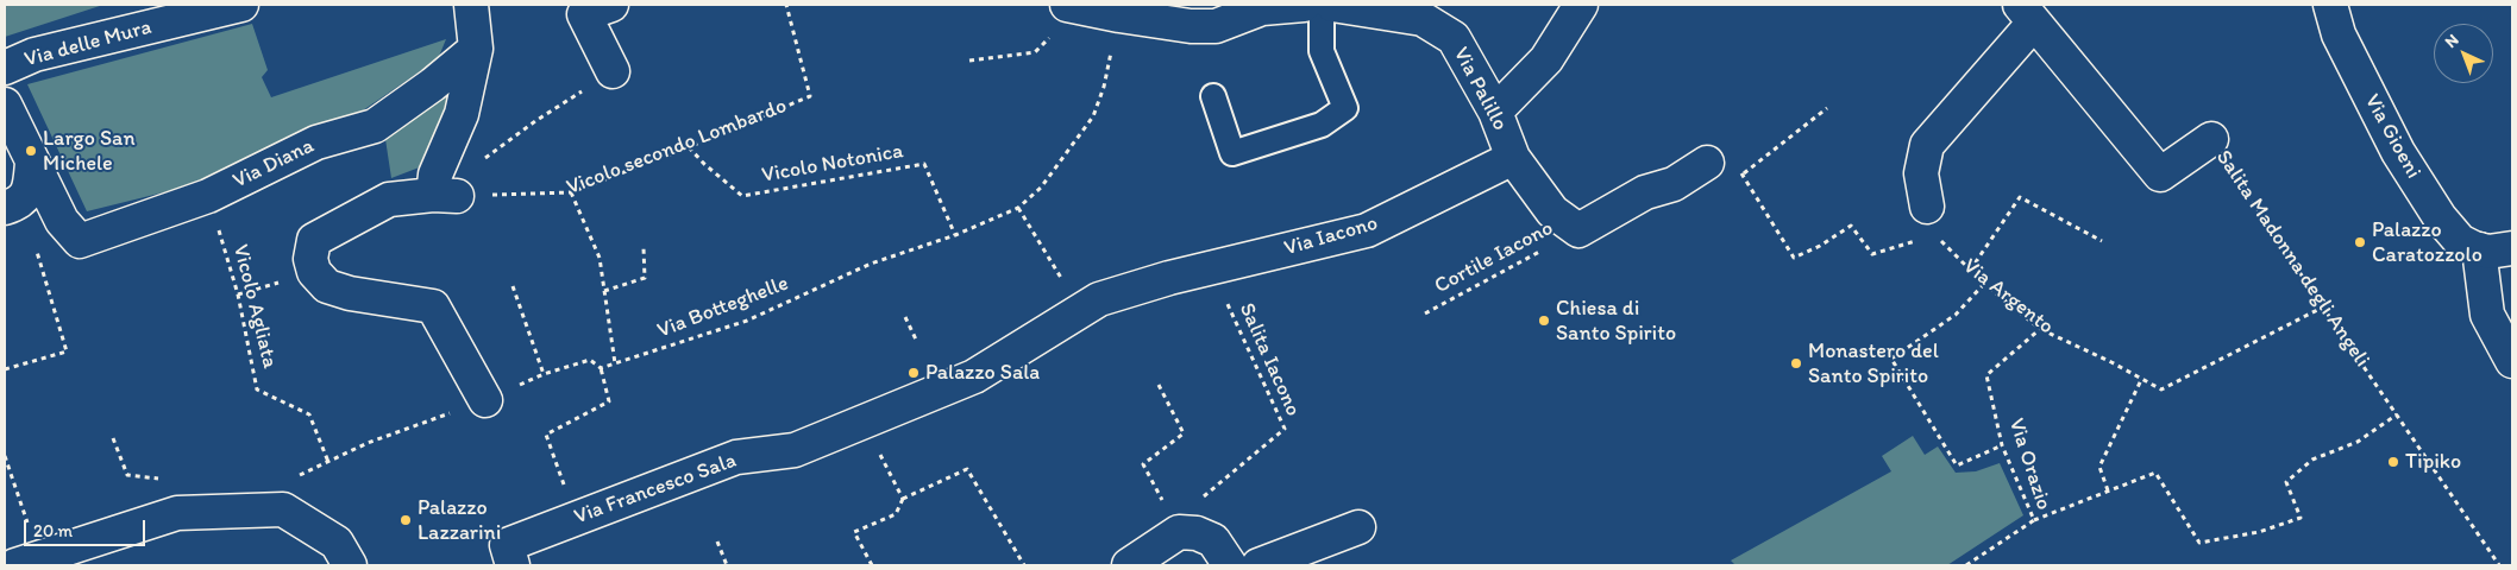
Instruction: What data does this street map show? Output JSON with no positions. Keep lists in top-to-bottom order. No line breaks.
{"streets":{"street":["Via delle Mura","Via Palillo","Via Gioeni","Via Diana","Via Iacono","Salita Madonna degli Angeli","Via Francesco Sala"],"path":["Vicolo secondo Lombardo","Vicolo Notonica","Cortile Iacono","Via Argento","Vicolo Agliata","Via Botteghelle","Salita Iacono","Via Orazio"]},"crossings":[["Via Palillo","Via Iacono"],["Vicolo secondo Lombardo","Vicolo Notonica"],["Via Diana","Vicolo Agliata"],["Vicolo Notonica","Via Botteghelle"],["Via Iacono","Salita Iacono"],["Via Iacono","Via Francesco Sala"],["Salita Madonna degli Angeli","Via Argento"],["Via Argento","Via Orazio"],["Vicolo Agliata","Via Botteghelle"]],"places":["Largo San Michele","Palazzo Caratozzolo","Chiesa di Santo Spirito","Monastero del Santo Spirito","Palazzo Sala","Tipiko","Palazzo Lazzarini"],"scale_bar":"20 m","north":"top left"}
